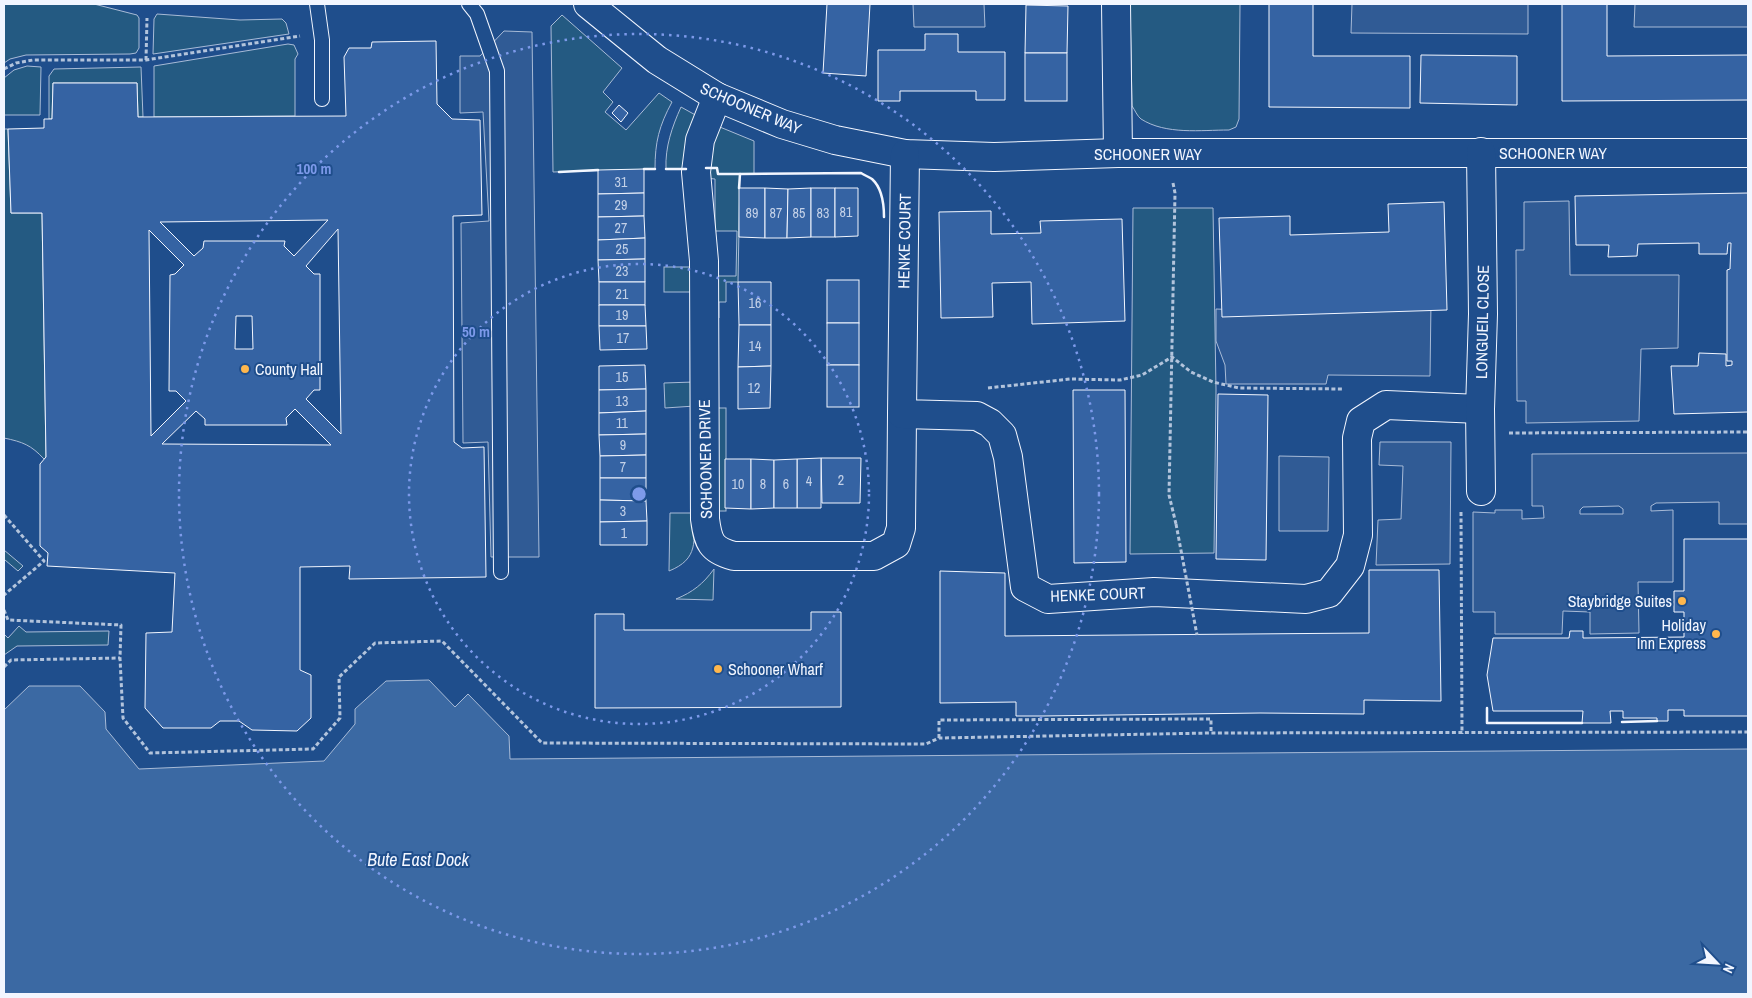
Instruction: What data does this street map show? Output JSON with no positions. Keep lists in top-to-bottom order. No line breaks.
{"streets":{"street":["SCHOONER WAY","HENKE COURT","LONGUEIL CLOSE","SCHOONER DRIVE"]},"crossings":[["SCHOONER WAY","HENKE COURT"],["SCHOONER WAY","LONGUEIL CLOSE"],["SCHOONER WAY","SCHOONER DRIVE"],["HENKE COURT","LONGUEIL CLOSE"],["HENKE COURT","SCHOONER DRIVE"]],"water":["Bute East Dock"],"places":["County Hall","Staybridge Suites","Holiday Inn Express","Schooner Wharf"],"house_numbers":["31","29","81","89","87","85","83","27","25","23","21","16","19","17","14","15","12","13","11","9","7","2","4","10","8","6","3","1"],"north":"bottom right","rings":["100 m","50 m"]}
